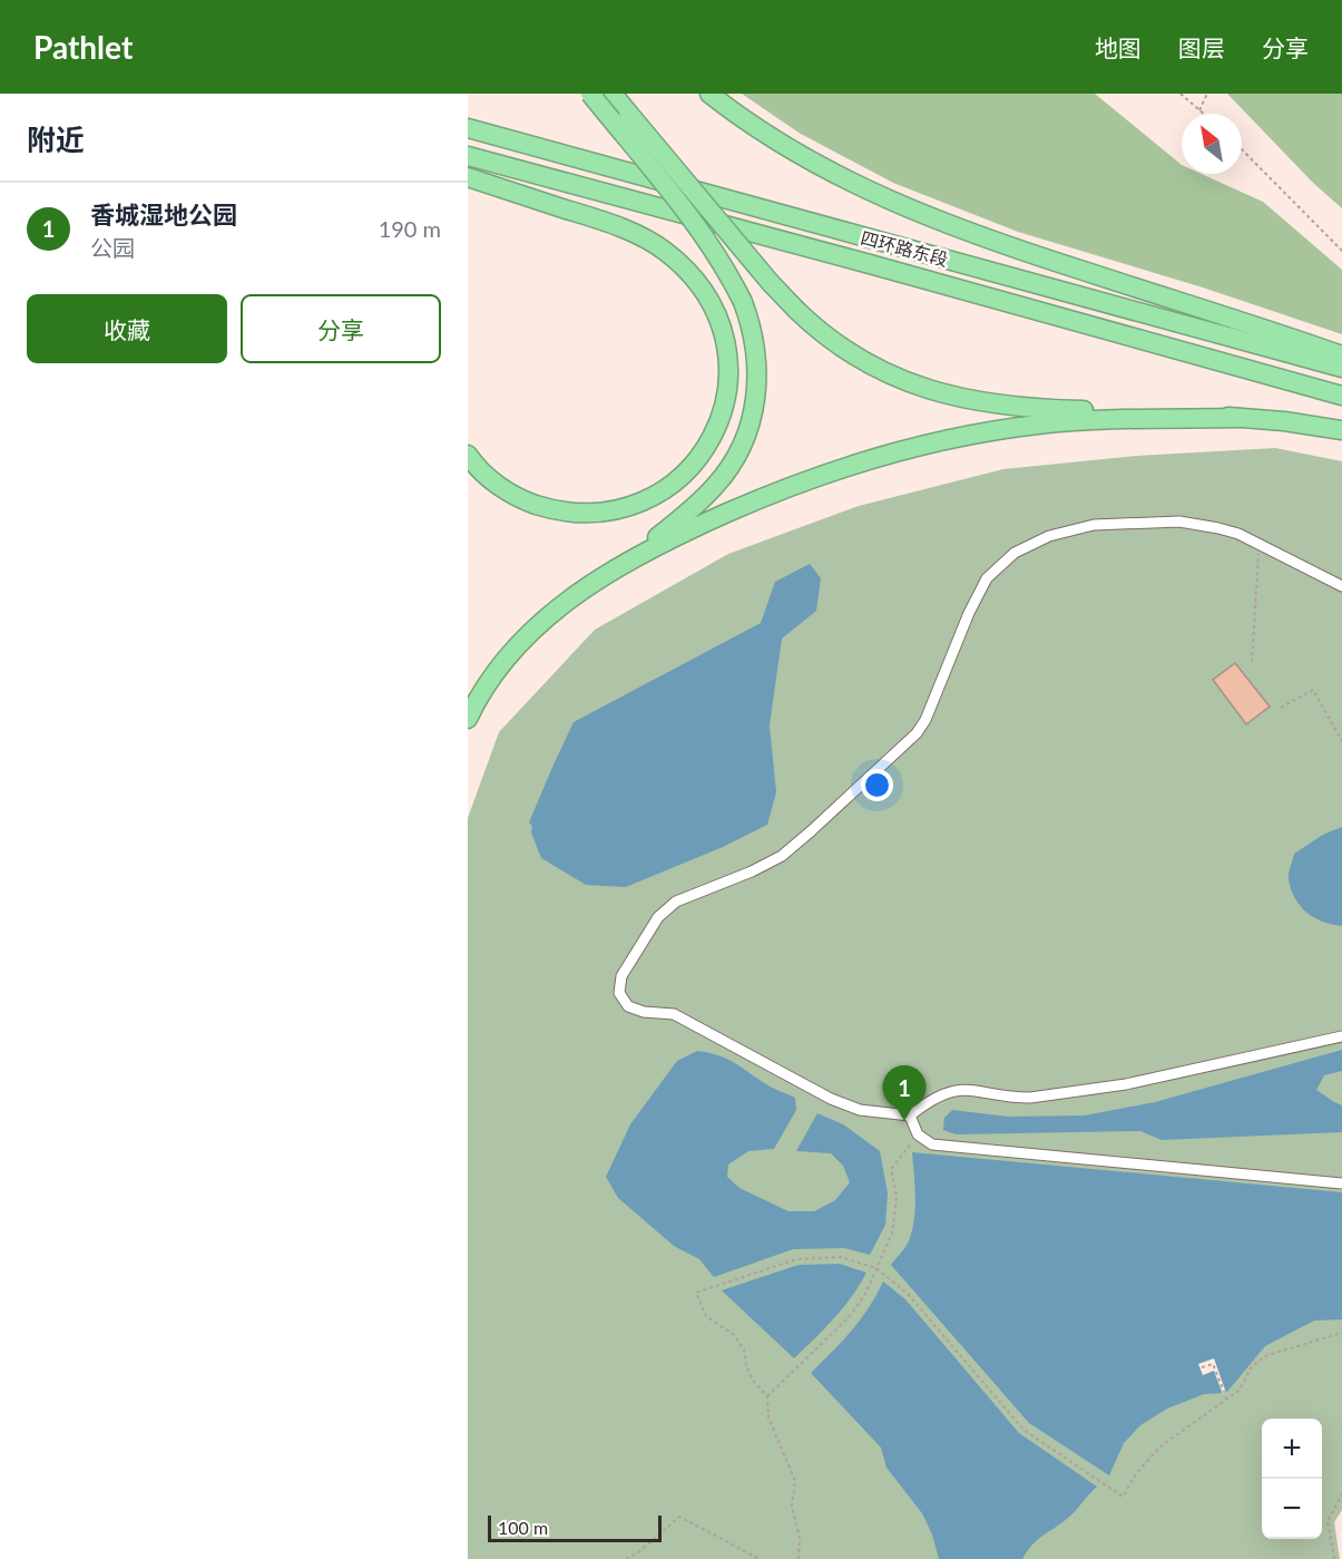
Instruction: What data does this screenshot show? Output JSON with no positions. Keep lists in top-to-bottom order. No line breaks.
{"streets":{"highway":["四环路东段"]},"scale_bar":"100 m","north":"top left","page":{"header":"Pathlet","nav":["地图","图层","分享"],"heading":"附近","list":[{"mark":"1","name":"香城湿地公园","note":"公园","value":"190 m"}],"buttons":["收藏","分享"],"pins":"1","map_buttons":["+","−"],"scale":"100 m"}}
